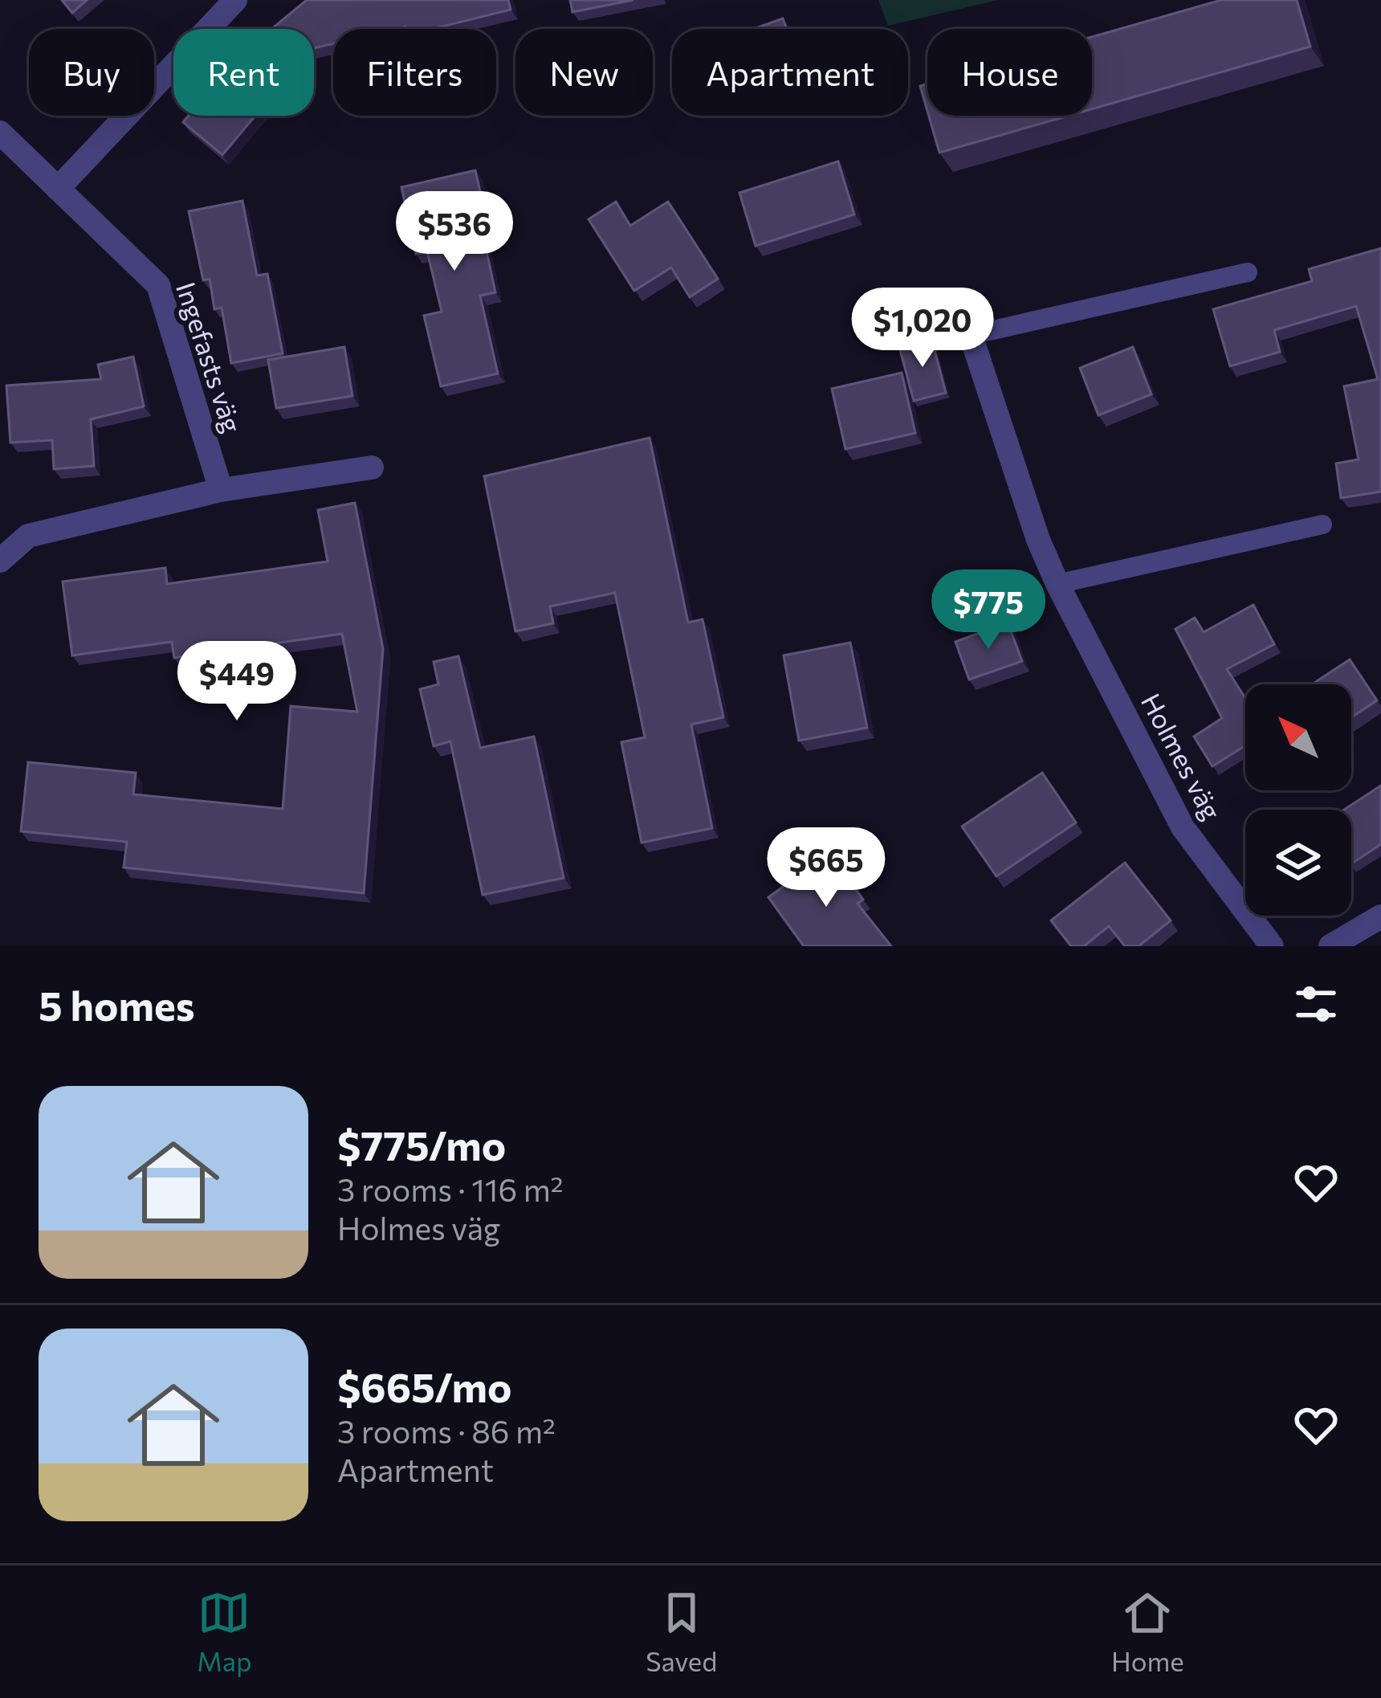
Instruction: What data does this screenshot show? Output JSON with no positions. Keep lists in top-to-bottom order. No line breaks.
{"streets":{"street":["Ingefasts väg","Holmes väg"]},"north":"top left","page":{"chip":["Buy","Rent","Filters","New","Apartment","House"],"price":["$536","$1,020","$775","$449","$665"],"heading":"5 homes","list":[{"name":"$775/mo","note":"3 rooms · 116 m² · Holmes väg"},{"name":"$665/mo","note":"3 rooms · 86 m² · Apartment"}],"tabs":["Map","Saved","Home"]}}
